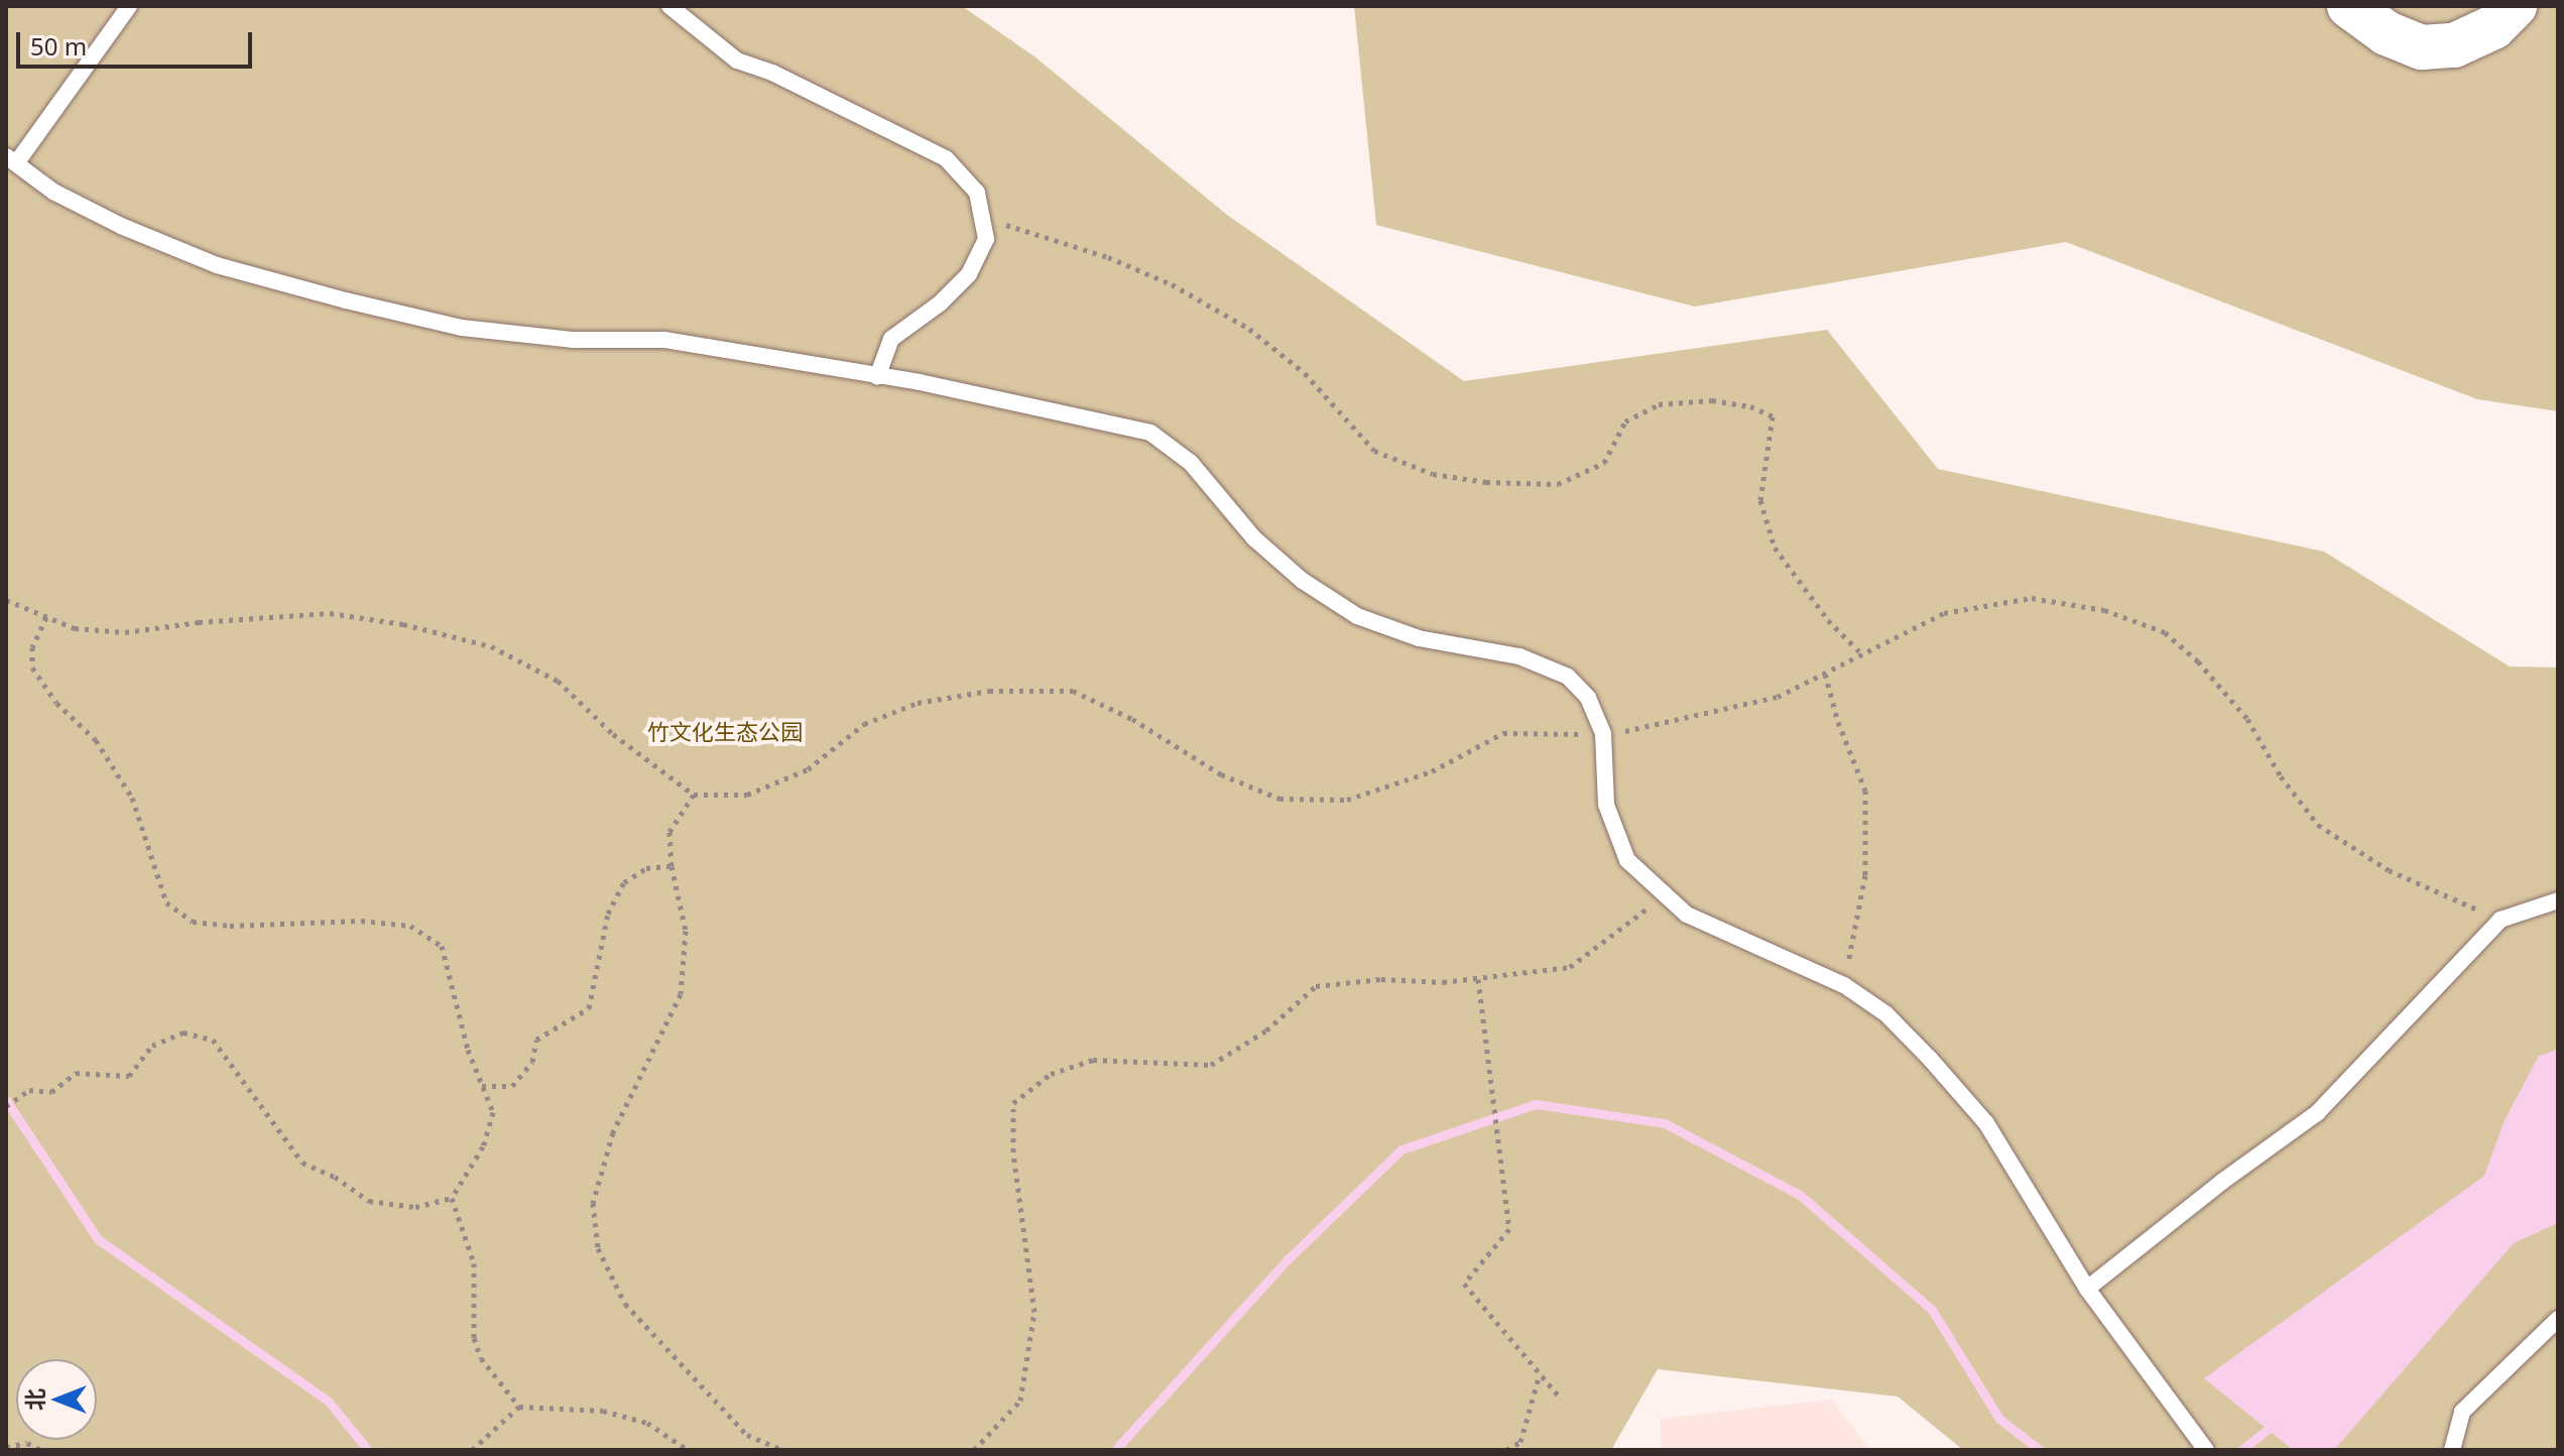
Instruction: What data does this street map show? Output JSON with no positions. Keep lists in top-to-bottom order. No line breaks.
{"parks":["竹文化生态公园"],"scale_bar":"50 m","north":"left"}
